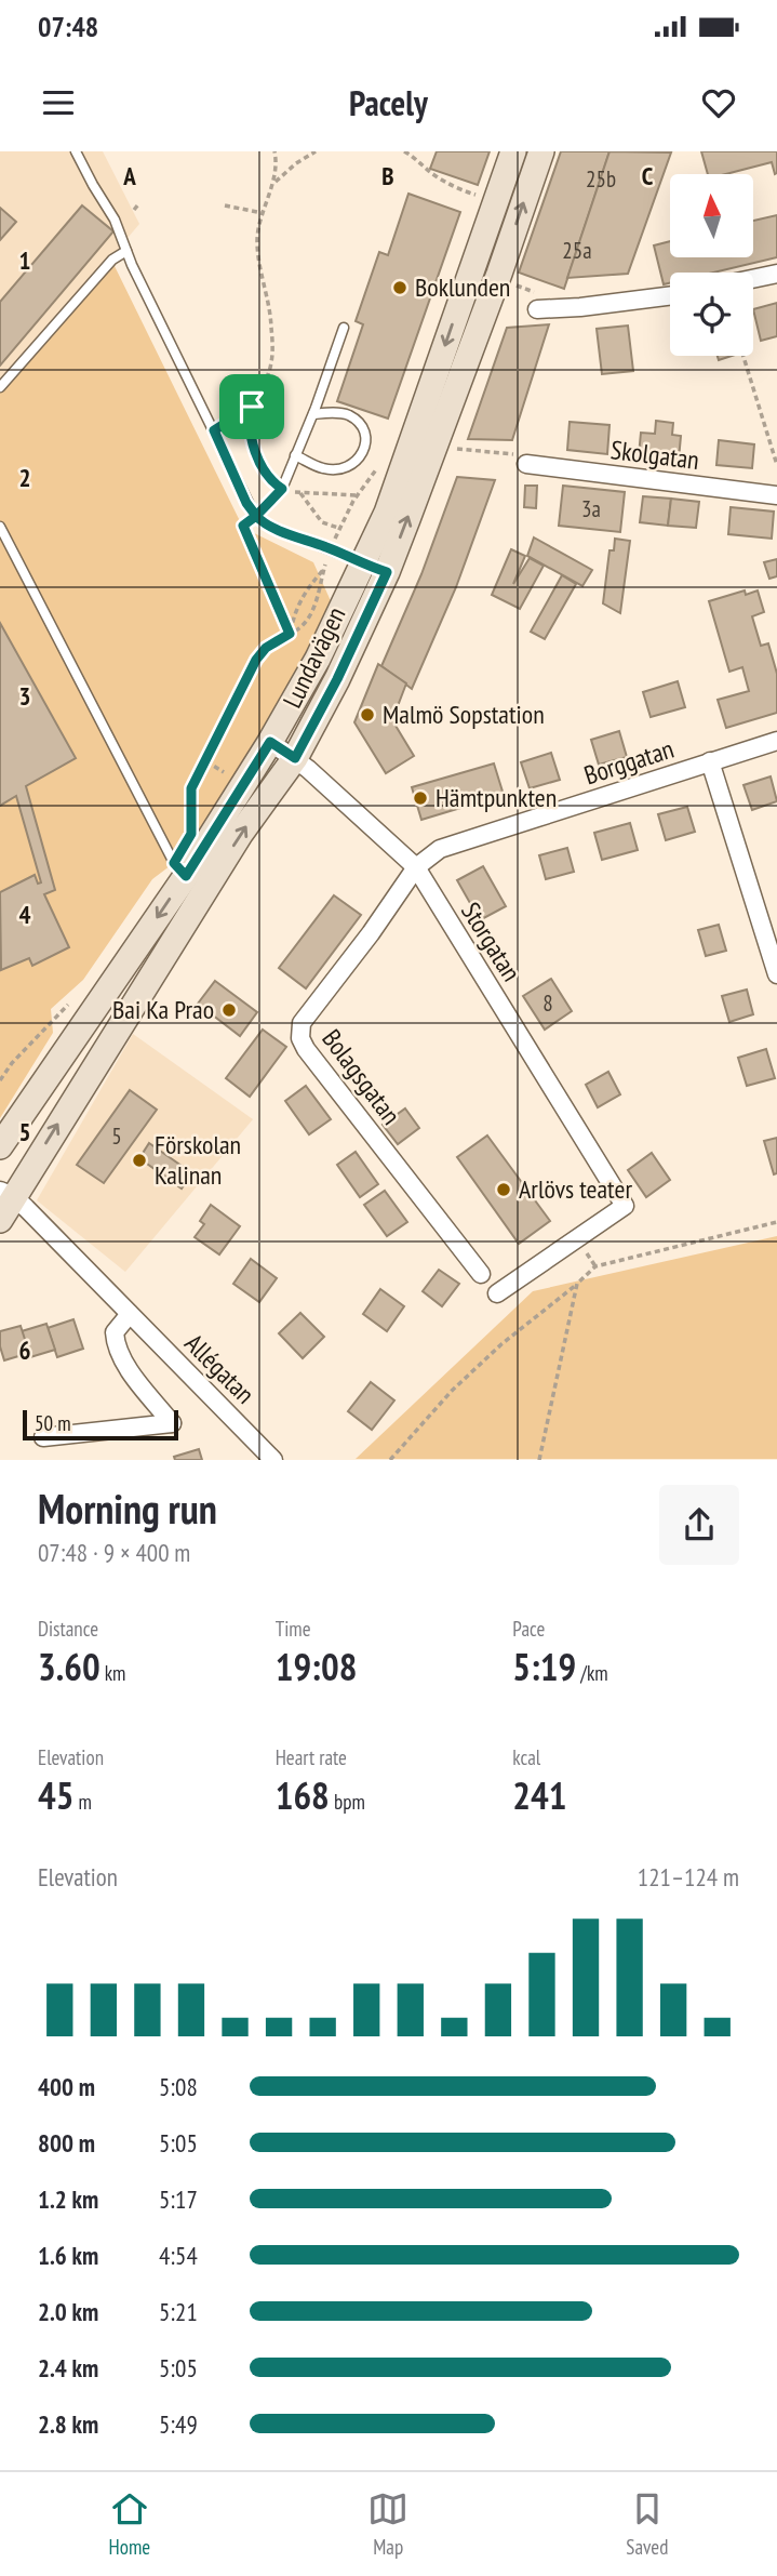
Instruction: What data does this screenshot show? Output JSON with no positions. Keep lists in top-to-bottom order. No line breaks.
{"streets":{"main road":["Lundavägen"],"street":["Skolgatan","Borggatan","Storgatan","Bolagsgatan","Allégatan"]},"crossings":[["Lundavägen","Storgatan"],["Lundavägen","Allégatan"],["Borggatan","Storgatan"],["Borggatan","Bolagsgatan"],["Storgatan","Bolagsgatan"]],"places":["Boklunden","Malmö Sopstation","Hämtpunkten","Bai Ka Prao","Förskolan Kalinan","Arlövs teater"],"house_numbers":["25b","25a","3a","8","5"],"scale_bar":"50 m","north":"top","page":{"status":"07:48","header":"Pacely","scale":"50 m","heading":["Morning run","07:48 · 9 × 400 m"],"stats":[["Distance","3.60 km"],["Time","19:08"],["Pace","5:19 /km"],["Elevation","45 m"],["Heart rate","168 bpm"],["kcal","241"]],"chart":["Elevation","121–124 m"],"list":[{"name":"400 m","note":"5:08"},{"name":"800 m","note":"5:05"},{"name":"1.2 km","note":"5:17"},{"name":"1.6 km","note":"4:54"},{"name":"2.0 km","note":"5:21"},{"name":"2.4 km","note":"5:05"},{"name":"2.8 km","note":"5:49"}],"tabs":["Home","Map","Saved"]},"grid":{"columns":["A","B","C"],"rows":["1","2","3","4","5","6"]}}
